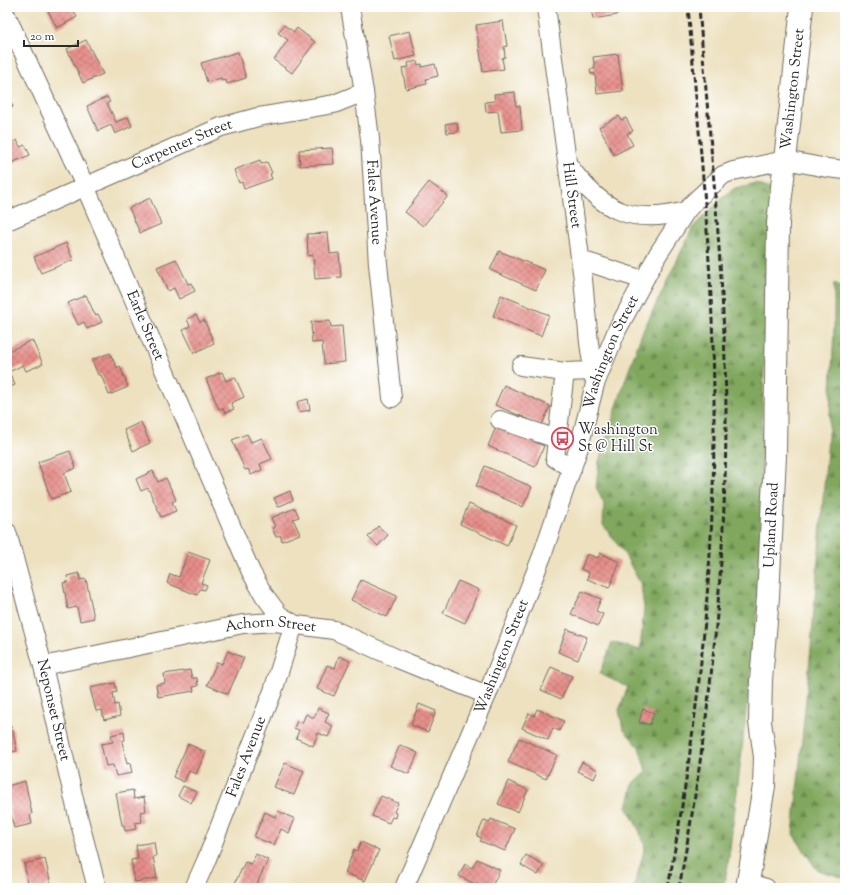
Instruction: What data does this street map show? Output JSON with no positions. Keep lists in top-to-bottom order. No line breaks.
{"streets":{"main road":["Washington Street","Upland Road"],"street":["Carpenter Street","Hill Street","Fales Avenue","Earle Street","Achorn Street","Neponset Street"]},"crossings":[["Washington Street","Hill Street"],["Washington Street","Upland Road"],["Washington Street","Achorn Street"],["Carpenter Street","Fales Avenue"],["Carpenter Street","Earle Street"],["Fales Avenue","Earle Street"],["Fales Avenue","Achorn Street"],["Earle Street","Achorn Street"],["Achorn Street","Neponset Street"]],"places":{"bus stop":["Washington St @ Hill St"]},"scale_bar":"20 m"}
